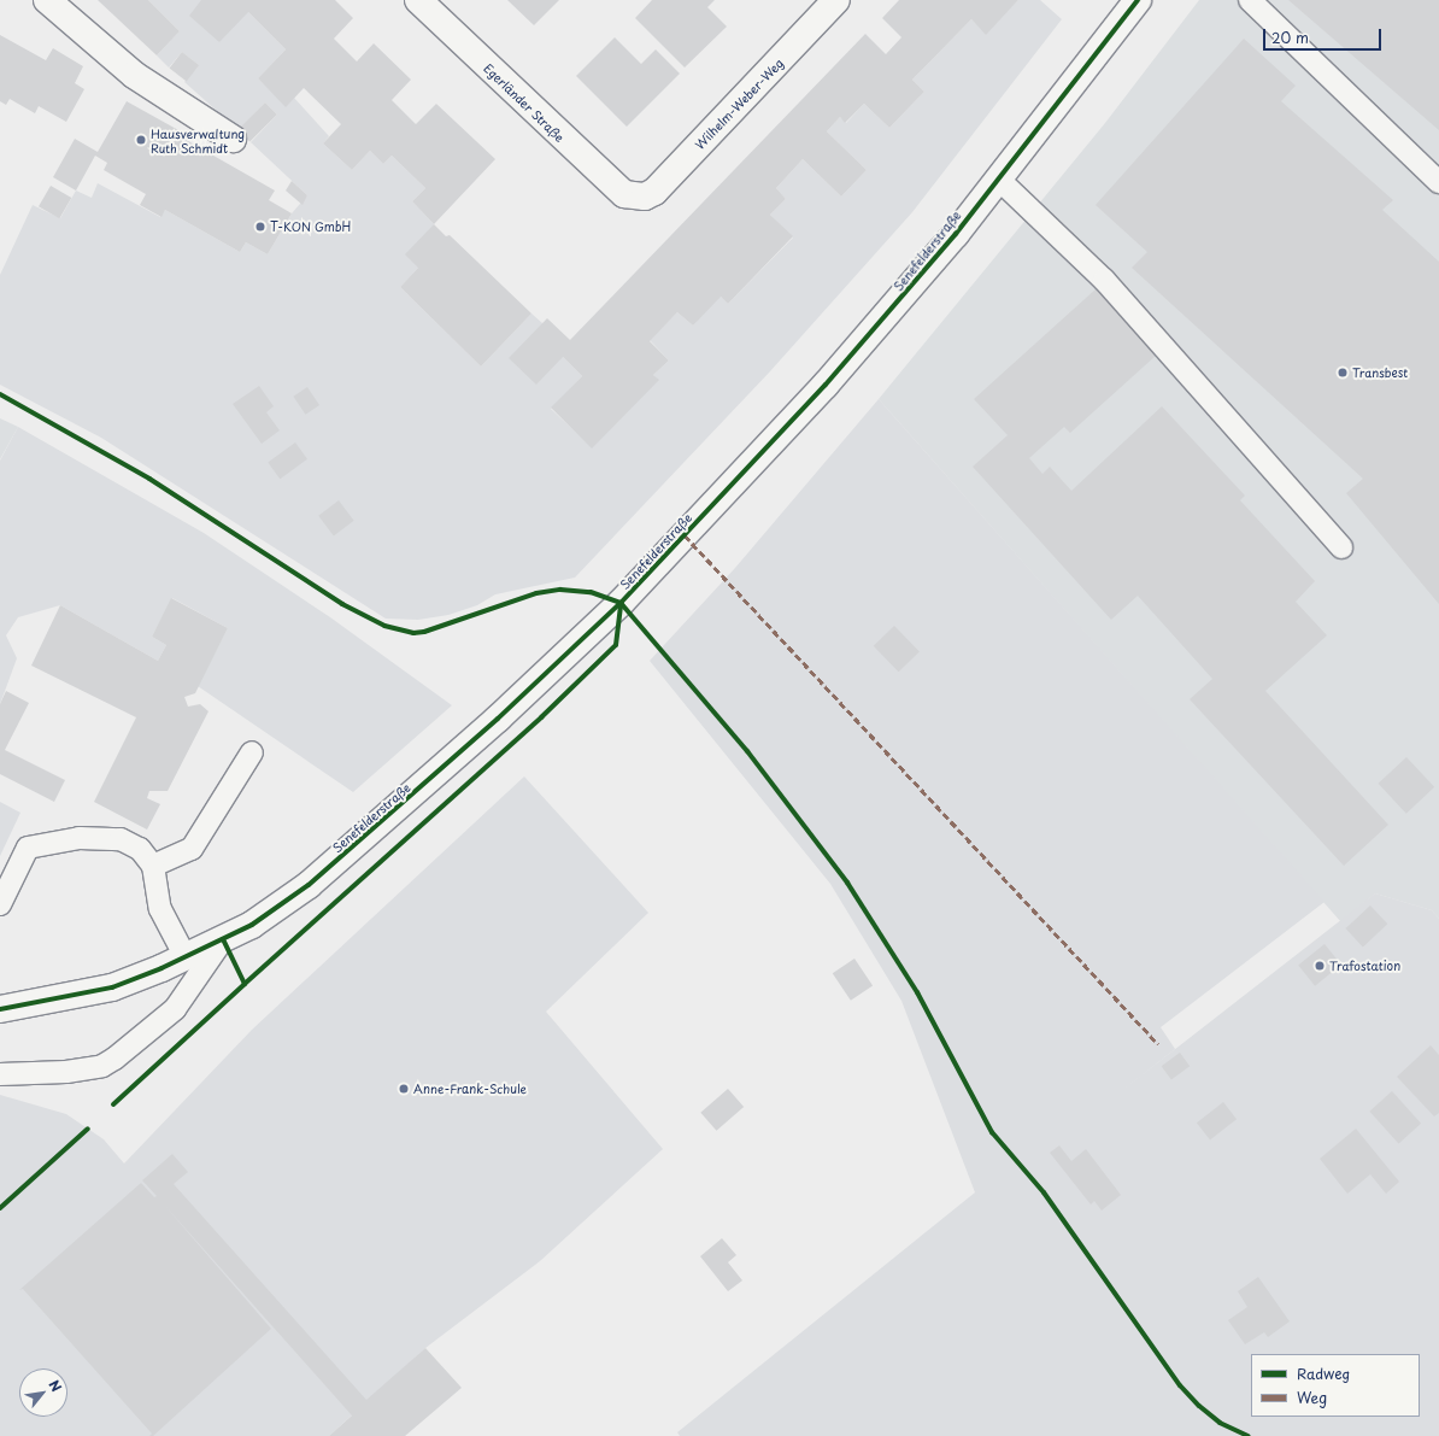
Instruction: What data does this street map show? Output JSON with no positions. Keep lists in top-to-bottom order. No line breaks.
{"streets":{"street":["Egerländer Straße","Wilhelm-Weber-Weg","Senefelderstraße"]},"crossings":[["Egerländer Straße","Wilhelm-Weber-Weg"]],"places":["Hausverwaltung Ruth Schmidt","T-KON GmbH","Transbest","Trafostation","Anne-Frank-Schule"],"legend":["Radweg","Weg"],"scale_bar":"20 m","north":"top right"}
